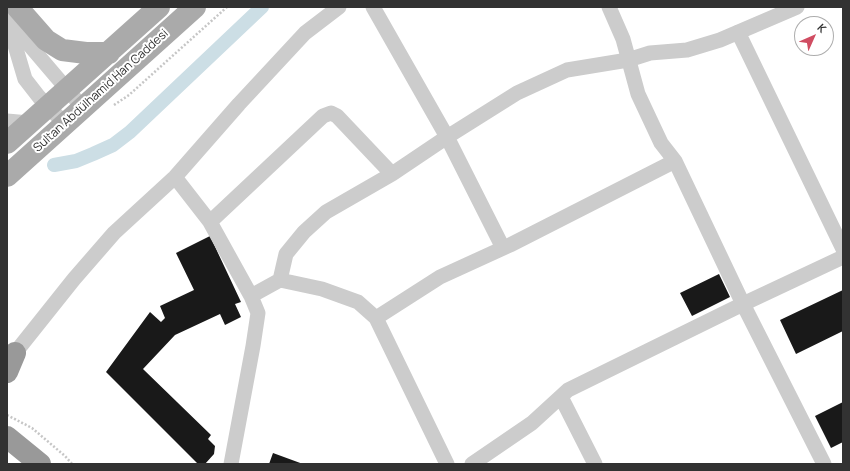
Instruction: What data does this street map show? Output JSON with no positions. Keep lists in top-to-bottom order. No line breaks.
{"streets":{"main road":["Sultan Abdülhamid Han Caddesi"]},"north":"top right"}
